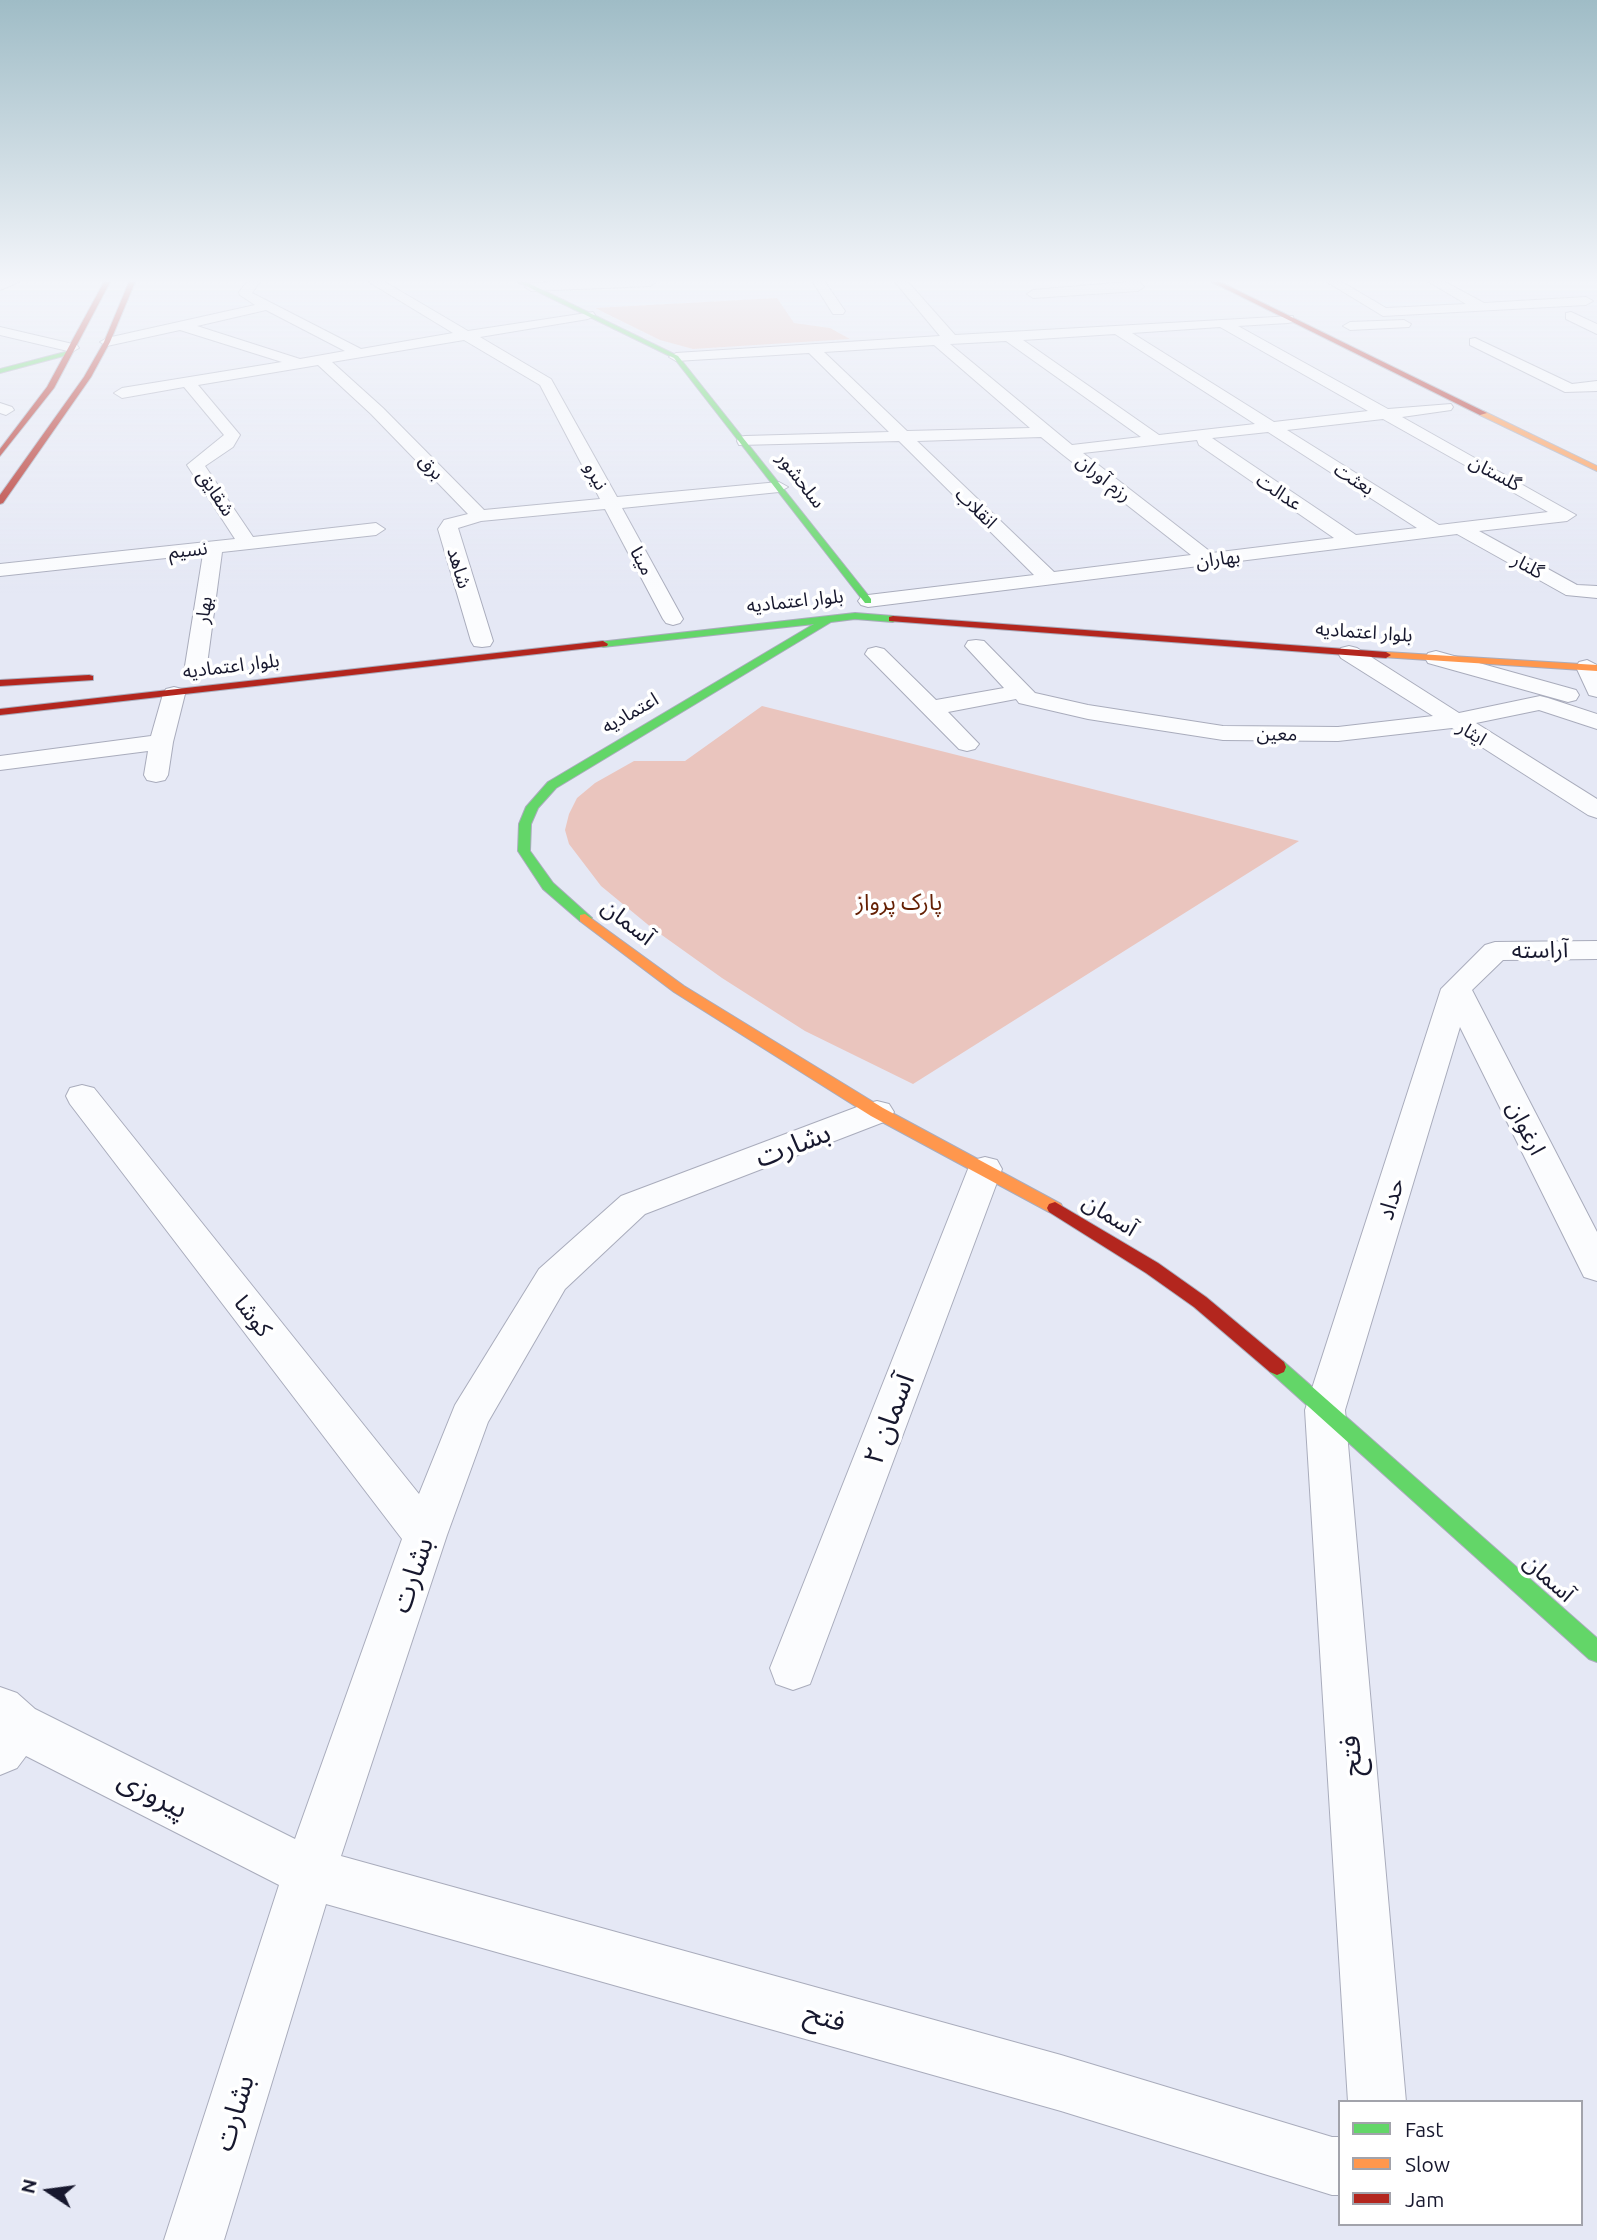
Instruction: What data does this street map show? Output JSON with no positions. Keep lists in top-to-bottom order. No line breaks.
{"streets":{"street":["برق","گلستان","نیرو","رزم آوران","بعثت","سلحشور","عدالت","شقایق","انقلاب","نسیم","بهاران","مینا","گلنار","شاهد","بلوار اعتمادیه","بهار","اعتمادیه","ایثار","معین","آسمان","آراسته","ارغوان","بشارت","حداد","کوشا","آسمان ۲","فتح","پیروزی"]},"crossings":[["برق","شاهد"],["گلستان","بهاران"],["نیرو","مینا"],["رزم آوران","بهاران"],["بعثت","بهاران"],["سلحشور","بهاران"],["سلحشور","بلوار اعتمادیه"],["عدالت","بهاران"],["شقایق","نسیم"],["انقلاب","بهاران"],["نسیم","بهار"],["بهاران","گلنار"],["بهاران","بلوار اعتمادیه"],["بلوار اعتمادیه","بهار"],["بلوار اعتمادیه","اعتمادیه"],["بلوار اعتمادیه","ایثار"],["اعتمادیه","آسمان"],["ایثار","معین"],["آسمان","بشارت"],["آسمان","حداد"],["آسمان","آسمان ۲"],["آسمان","فتح"],["آراسته","ارغوان"],["آراسته","حداد"],["ارغوان","حداد"],["بشارت","کوشا"],["بشارت","فتح"],["بشارت","پیروزی"],["حداد","فتح"],["فتح","پیروزی"]],"parks":["پارک پرواز"],"legend":["Fast","Slow","Jam"],"north":"left"}
